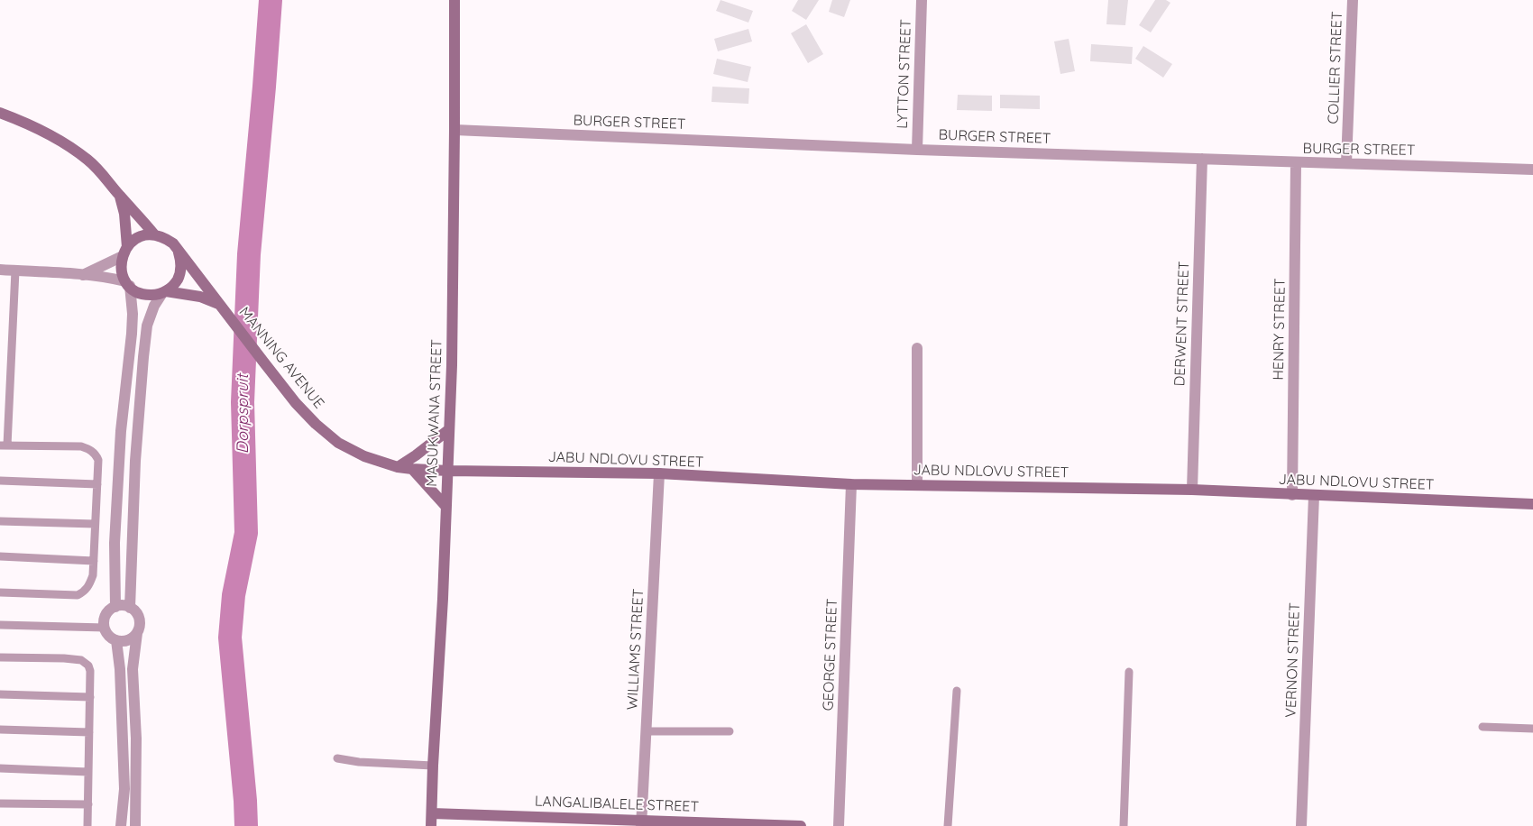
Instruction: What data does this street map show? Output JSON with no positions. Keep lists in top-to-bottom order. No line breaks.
{"streets":{"street":["COLLIER STREET","LYTTON STREET","BURGER STREET","DERWENT STREET","HENRY STREET","MANNING AVENUE","MASUKWANA STREET","JABU NDLOVU STREET","WILLIAMS STREET","GEORGE STREET","VERNON STREET","LANGALIBALELE STREET"]},"crossings":[["COLLIER STREET","BURGER STREET"],["LYTTON STREET","BURGER STREET"],["BURGER STREET","DERWENT STREET"],["BURGER STREET","HENRY STREET"],["BURGER STREET","MASUKWANA STREET"],["DERWENT STREET","JABU NDLOVU STREET"],["HENRY STREET","JABU NDLOVU STREET"],["MANNING AVENUE","MASUKWANA STREET"],["MANNING AVENUE","JABU NDLOVU STREET"],["MASUKWANA STREET","JABU NDLOVU STREET"],["MASUKWANA STREET","LANGALIBALELE STREET"],["JABU NDLOVU STREET","WILLIAMS STREET"],["JABU NDLOVU STREET","GEORGE STREET"],["JABU NDLOVU STREET","VERNON STREET"],["WILLIAMS STREET","LANGALIBALELE STREET"]],"water":["Dorpspruit"]}
